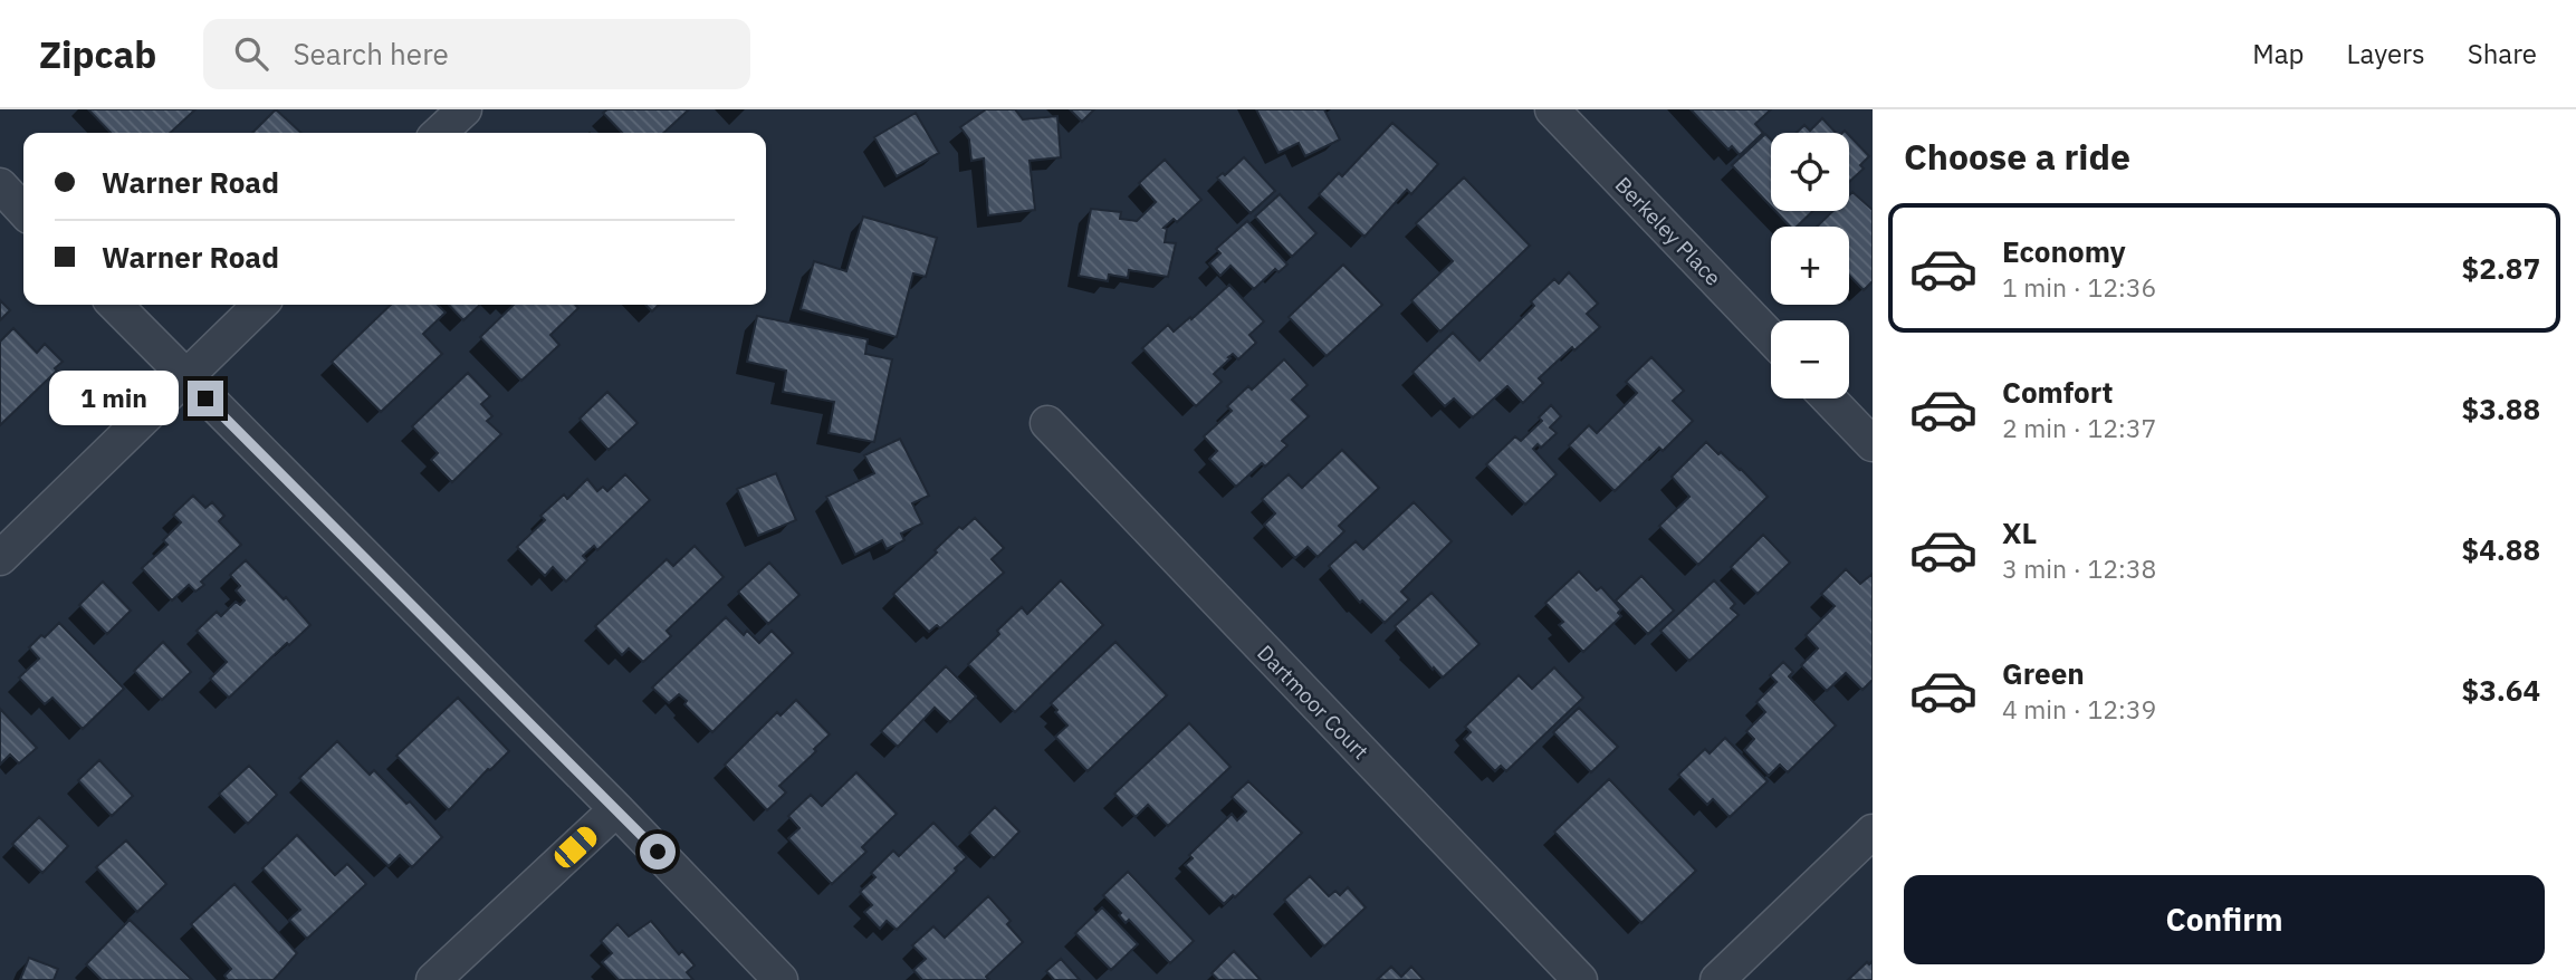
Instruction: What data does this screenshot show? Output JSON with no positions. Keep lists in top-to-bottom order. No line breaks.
{"streets":{"street":["Berkeley Place","Dartmoor Court"]},"page":{"header":"Zipcab","search":"Search here","nav":["Map","Layers","Share"],"heading":"Choose a ride","map_buttons":["+","−"],"banner":["Warner Road","Warner Road"],"list":[{"name":"Economy","note":"1 min · 12:36","value":"$2.87"},{"name":"Comfort","note":"2 min · 12:37","value":"$3.88"},{"name":"XL","note":"3 min · 12:38","value":"$4.88"},{"name":"Green","note":"4 min · 12:39","value":"$3.64"}],"bubble":"1 min","buttons":"Confirm"}}
